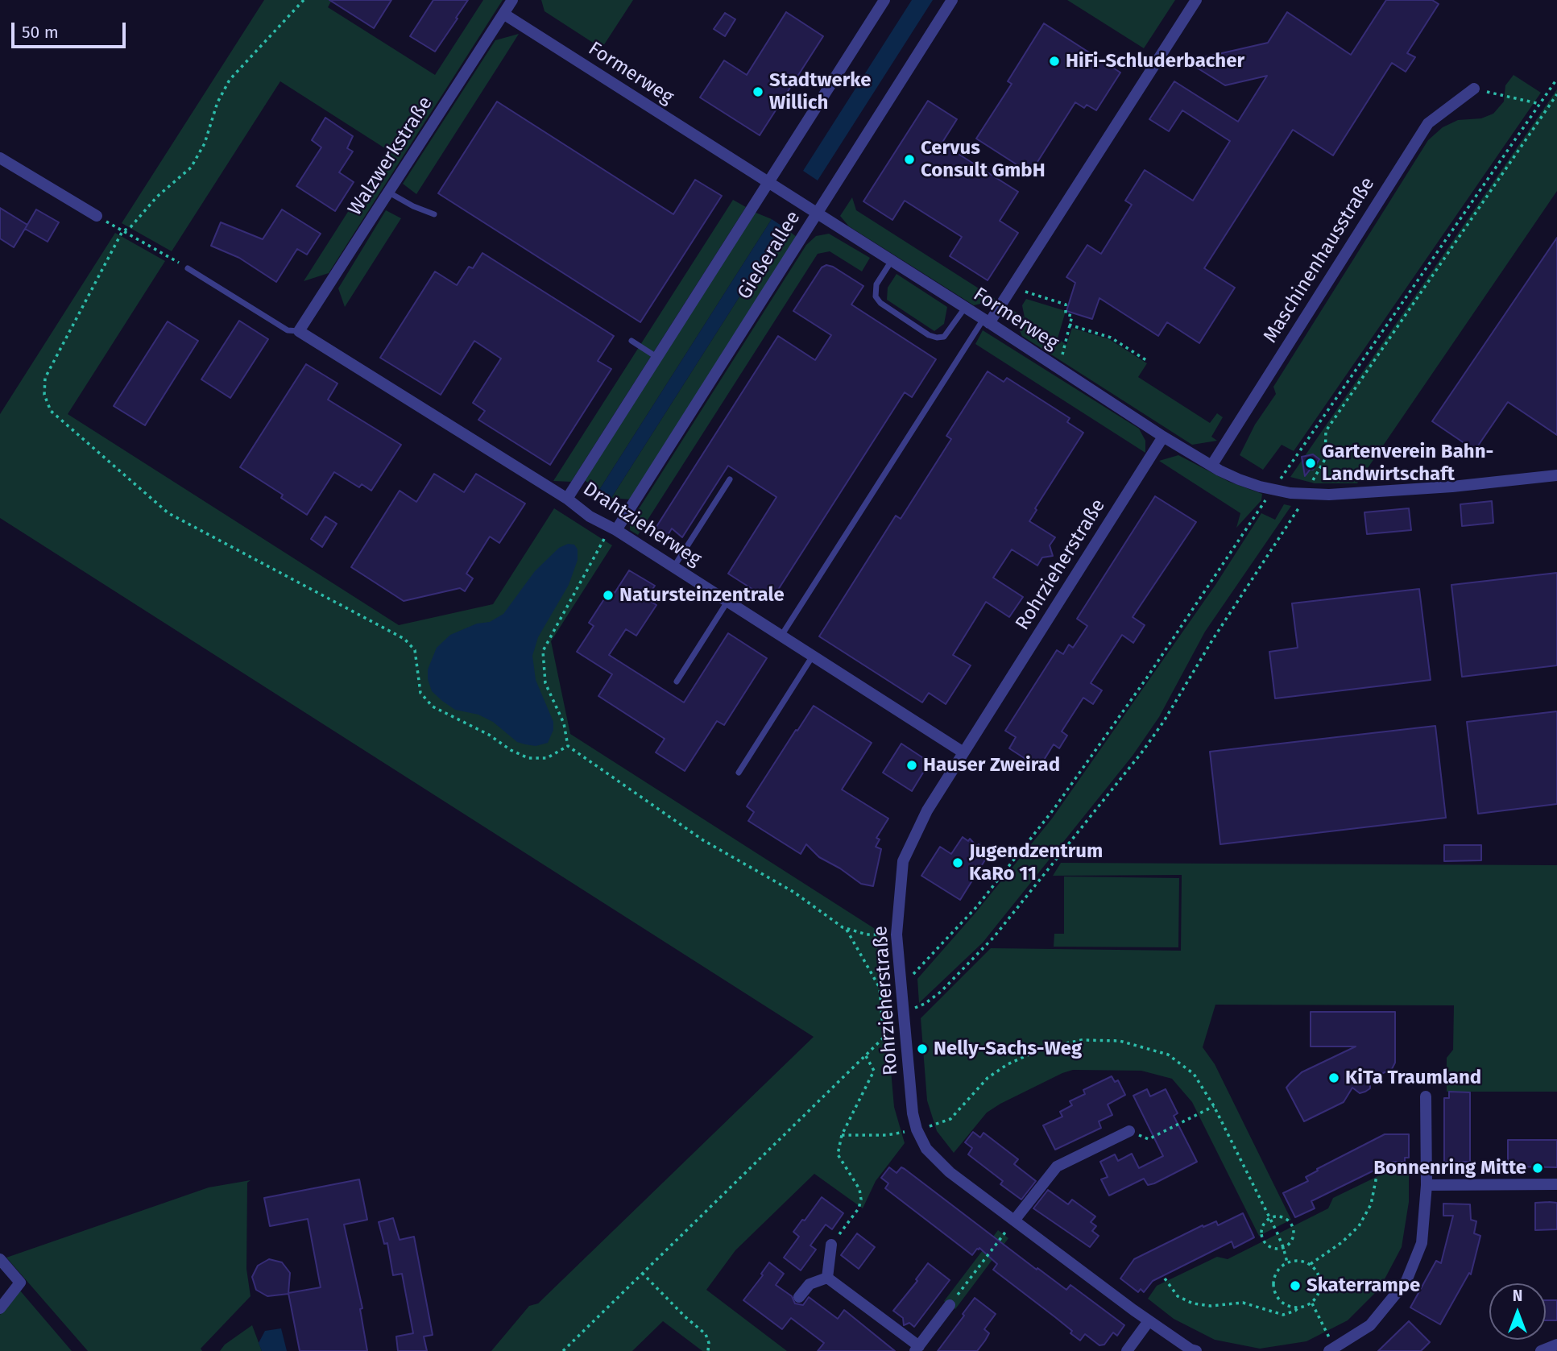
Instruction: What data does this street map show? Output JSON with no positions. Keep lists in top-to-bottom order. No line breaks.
{"streets":{"street":["Formerweg","Walzwerkstraße","Gießerallee","Maschinenhausstraße","Drahtzieherweg","Rohrzieherstraße"]},"crossings":[["Formerweg","Walzwerkstraße"],["Formerweg","Gießerallee"],["Formerweg","Maschinenhausstraße"],["Formerweg","Rohrzieherstraße"],["Walzwerkstraße","Drahtzieherweg"],["Gießerallee","Drahtzieherweg"],["Drahtzieherweg","Rohrzieherstraße"]],"places":["HiFi-Schluderbacher","Stadtwerke Willich","Cervus Consult GmbH","Gartenverein Bahn- Landwirtschaft","Natursteinzentrale","Hauser Zweirad","Jugendzentrum KaRo 11","Nelly-Sachs-Weg","KiTa Traumland","Bonnenring Mitte","Skaterrampe"],"scale_bar":"50 m","north":"top"}
